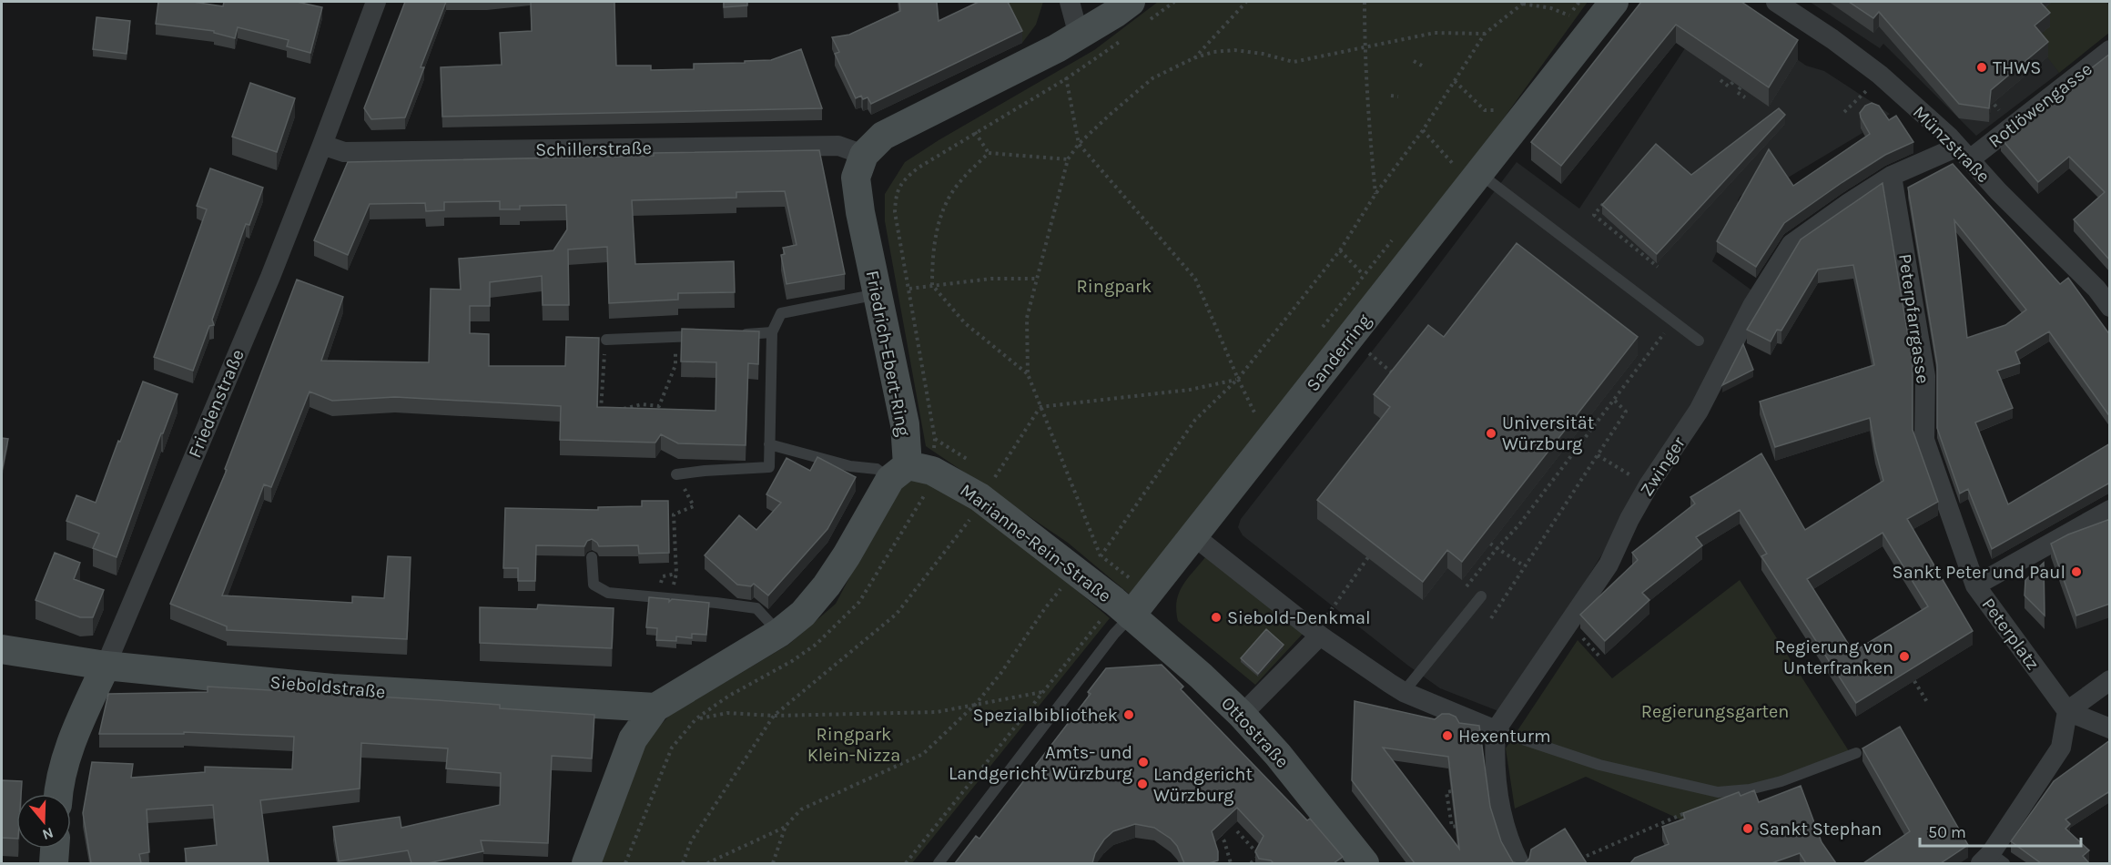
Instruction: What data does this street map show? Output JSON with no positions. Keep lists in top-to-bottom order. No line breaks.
{"streets":{"street":["Rotlöwengasse","Münzstraße","Schillerstraße","Peterpfarrgasse","Sanderring","Friedrich-Ebert-Ring","Friedenstraße","Zwinger","Marianne-Rein-Straße","Peterplatz","Sieboldstraße","Ottostraße"]},"crossings":[["Rotlöwengasse","Münzstraße"],["Rotlöwengasse","Zwinger"],["Münzstraße","Zwinger"],["Schillerstraße","Friedrich-Ebert-Ring"],["Schillerstraße","Friedenstraße"],["Peterpfarrgasse","Zwinger"],["Peterpfarrgasse","Peterplatz"],["Sanderring","Marianne-Rein-Straße"],["Sanderring","Ottostraße"],["Friedrich-Ebert-Ring","Marianne-Rein-Straße"],["Friedenstraße","Sieboldstraße"],["Marianne-Rein-Straße","Ottostraße"]],"parks":["Ringpark","Regierungsgarten","Ringpark Klein-Nizza"],"places":["THWS","Universität Würzburg","Sankt Peter und Paul","Siebold-Denkmal","Regierung von Unterfranken","Spezialbibliothek","Hexenturm","Amts- und Landgericht Würzburg","Landgericht Würzburg","Sankt Stephan"],"scale_bar":"50 m","north":"bottom"}
